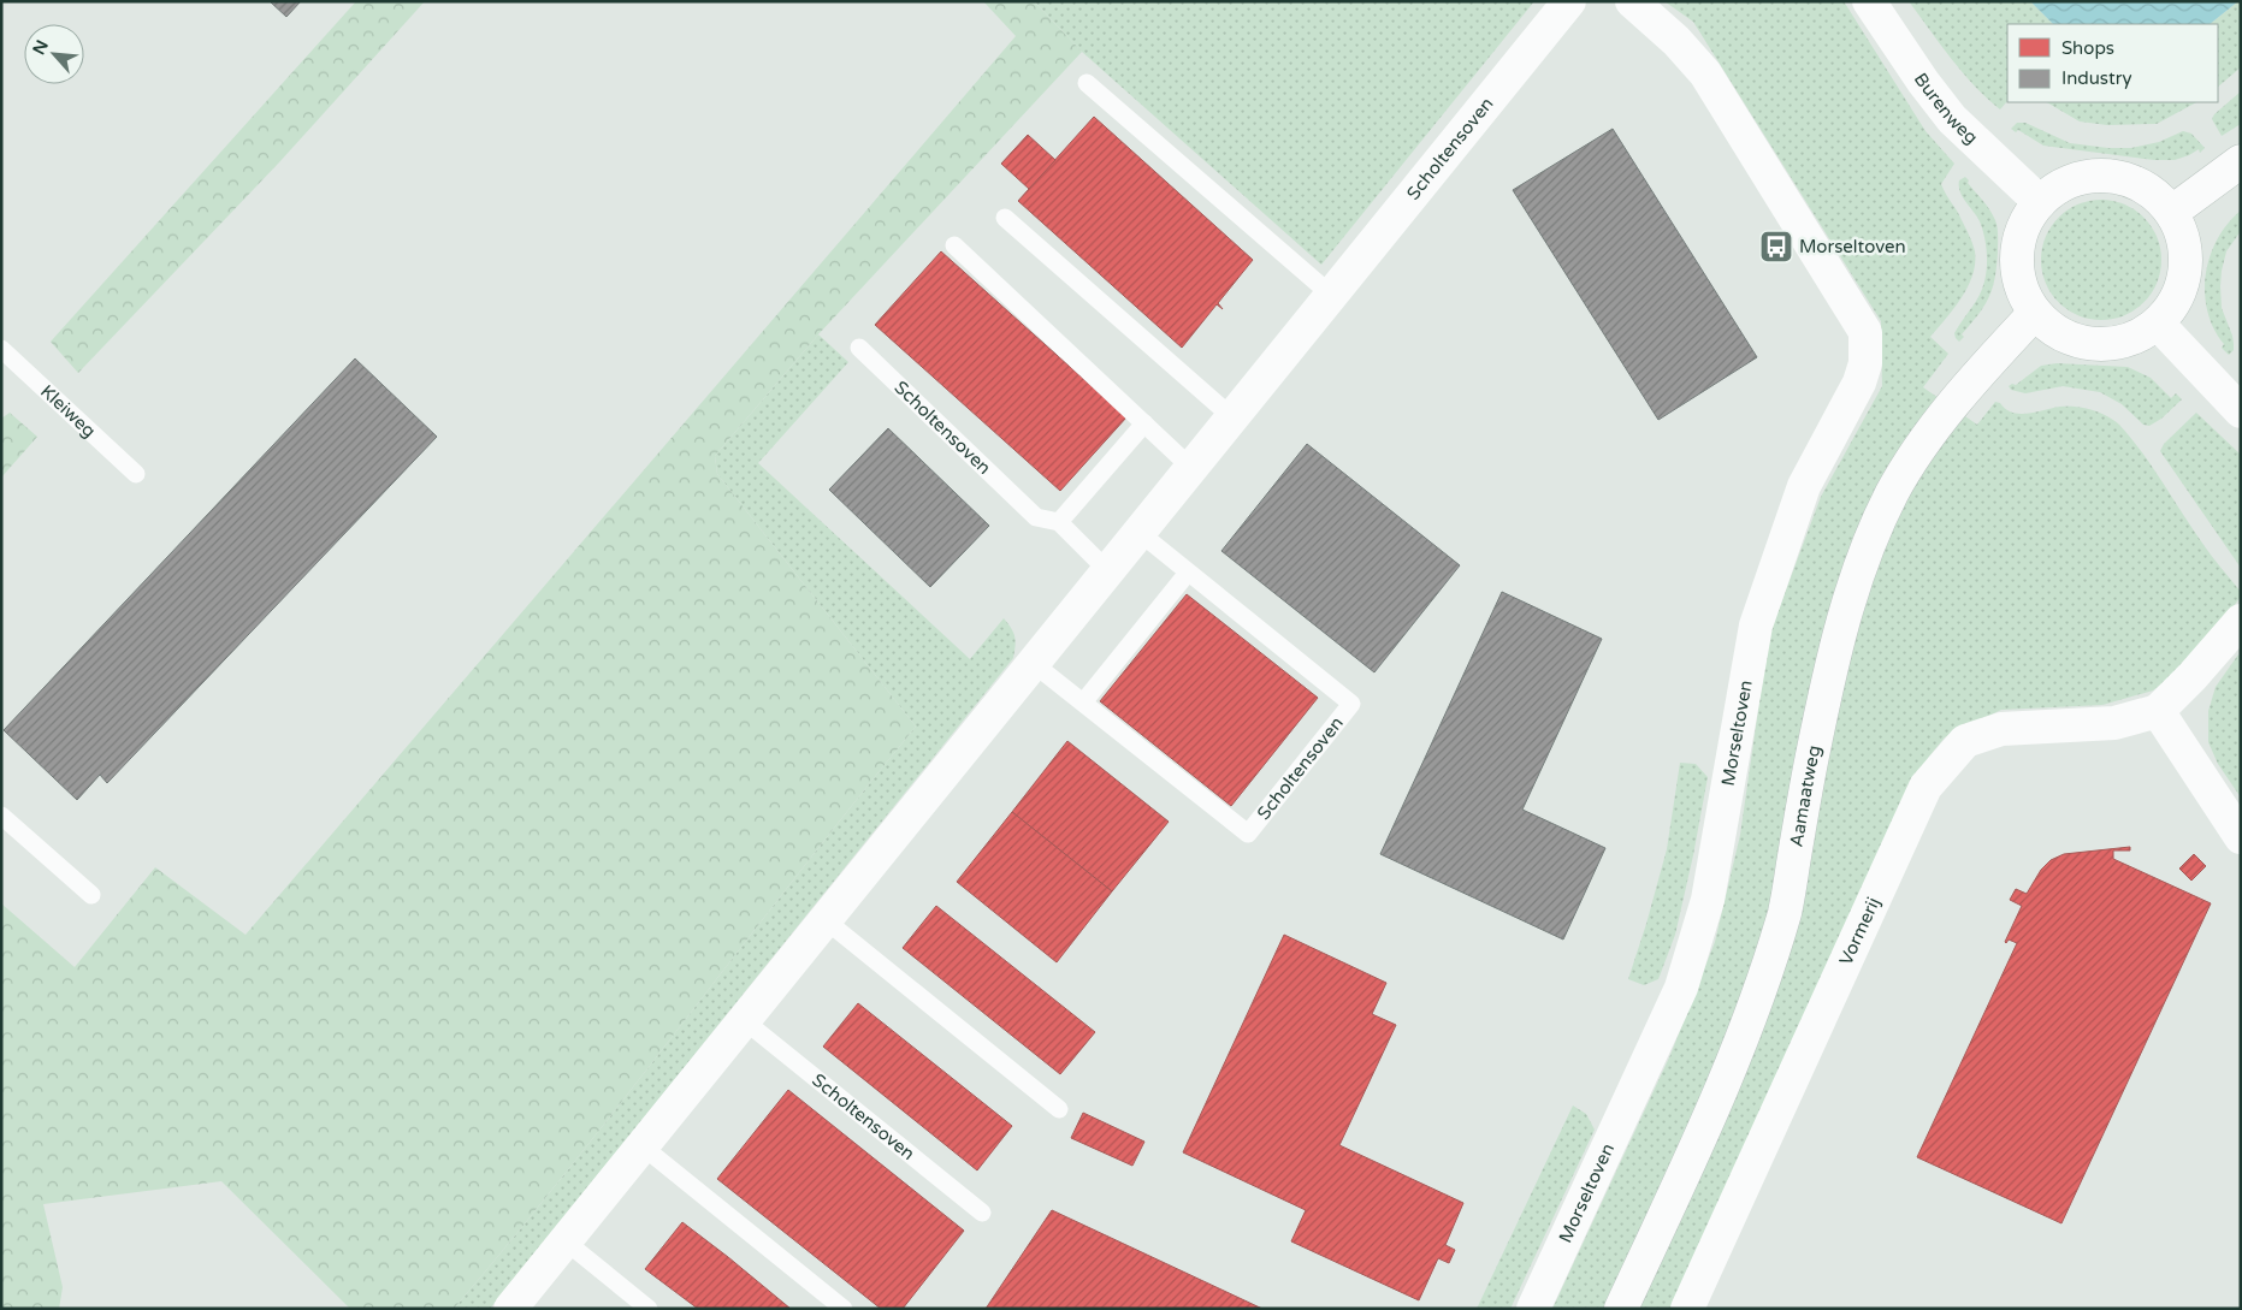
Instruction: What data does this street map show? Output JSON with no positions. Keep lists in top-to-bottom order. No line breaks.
{"streets":{"street":["Burenweg","Scholtensoven","Morseltoven","Aamaatweg","Vormerij"],"lane":["Kleiweg"]},"crossings":[["Burenweg","Aamaatweg"]],"places":{"bus stop":["Morseltoven"]},"legend":["Shops","Industry"],"north":"top left"}
